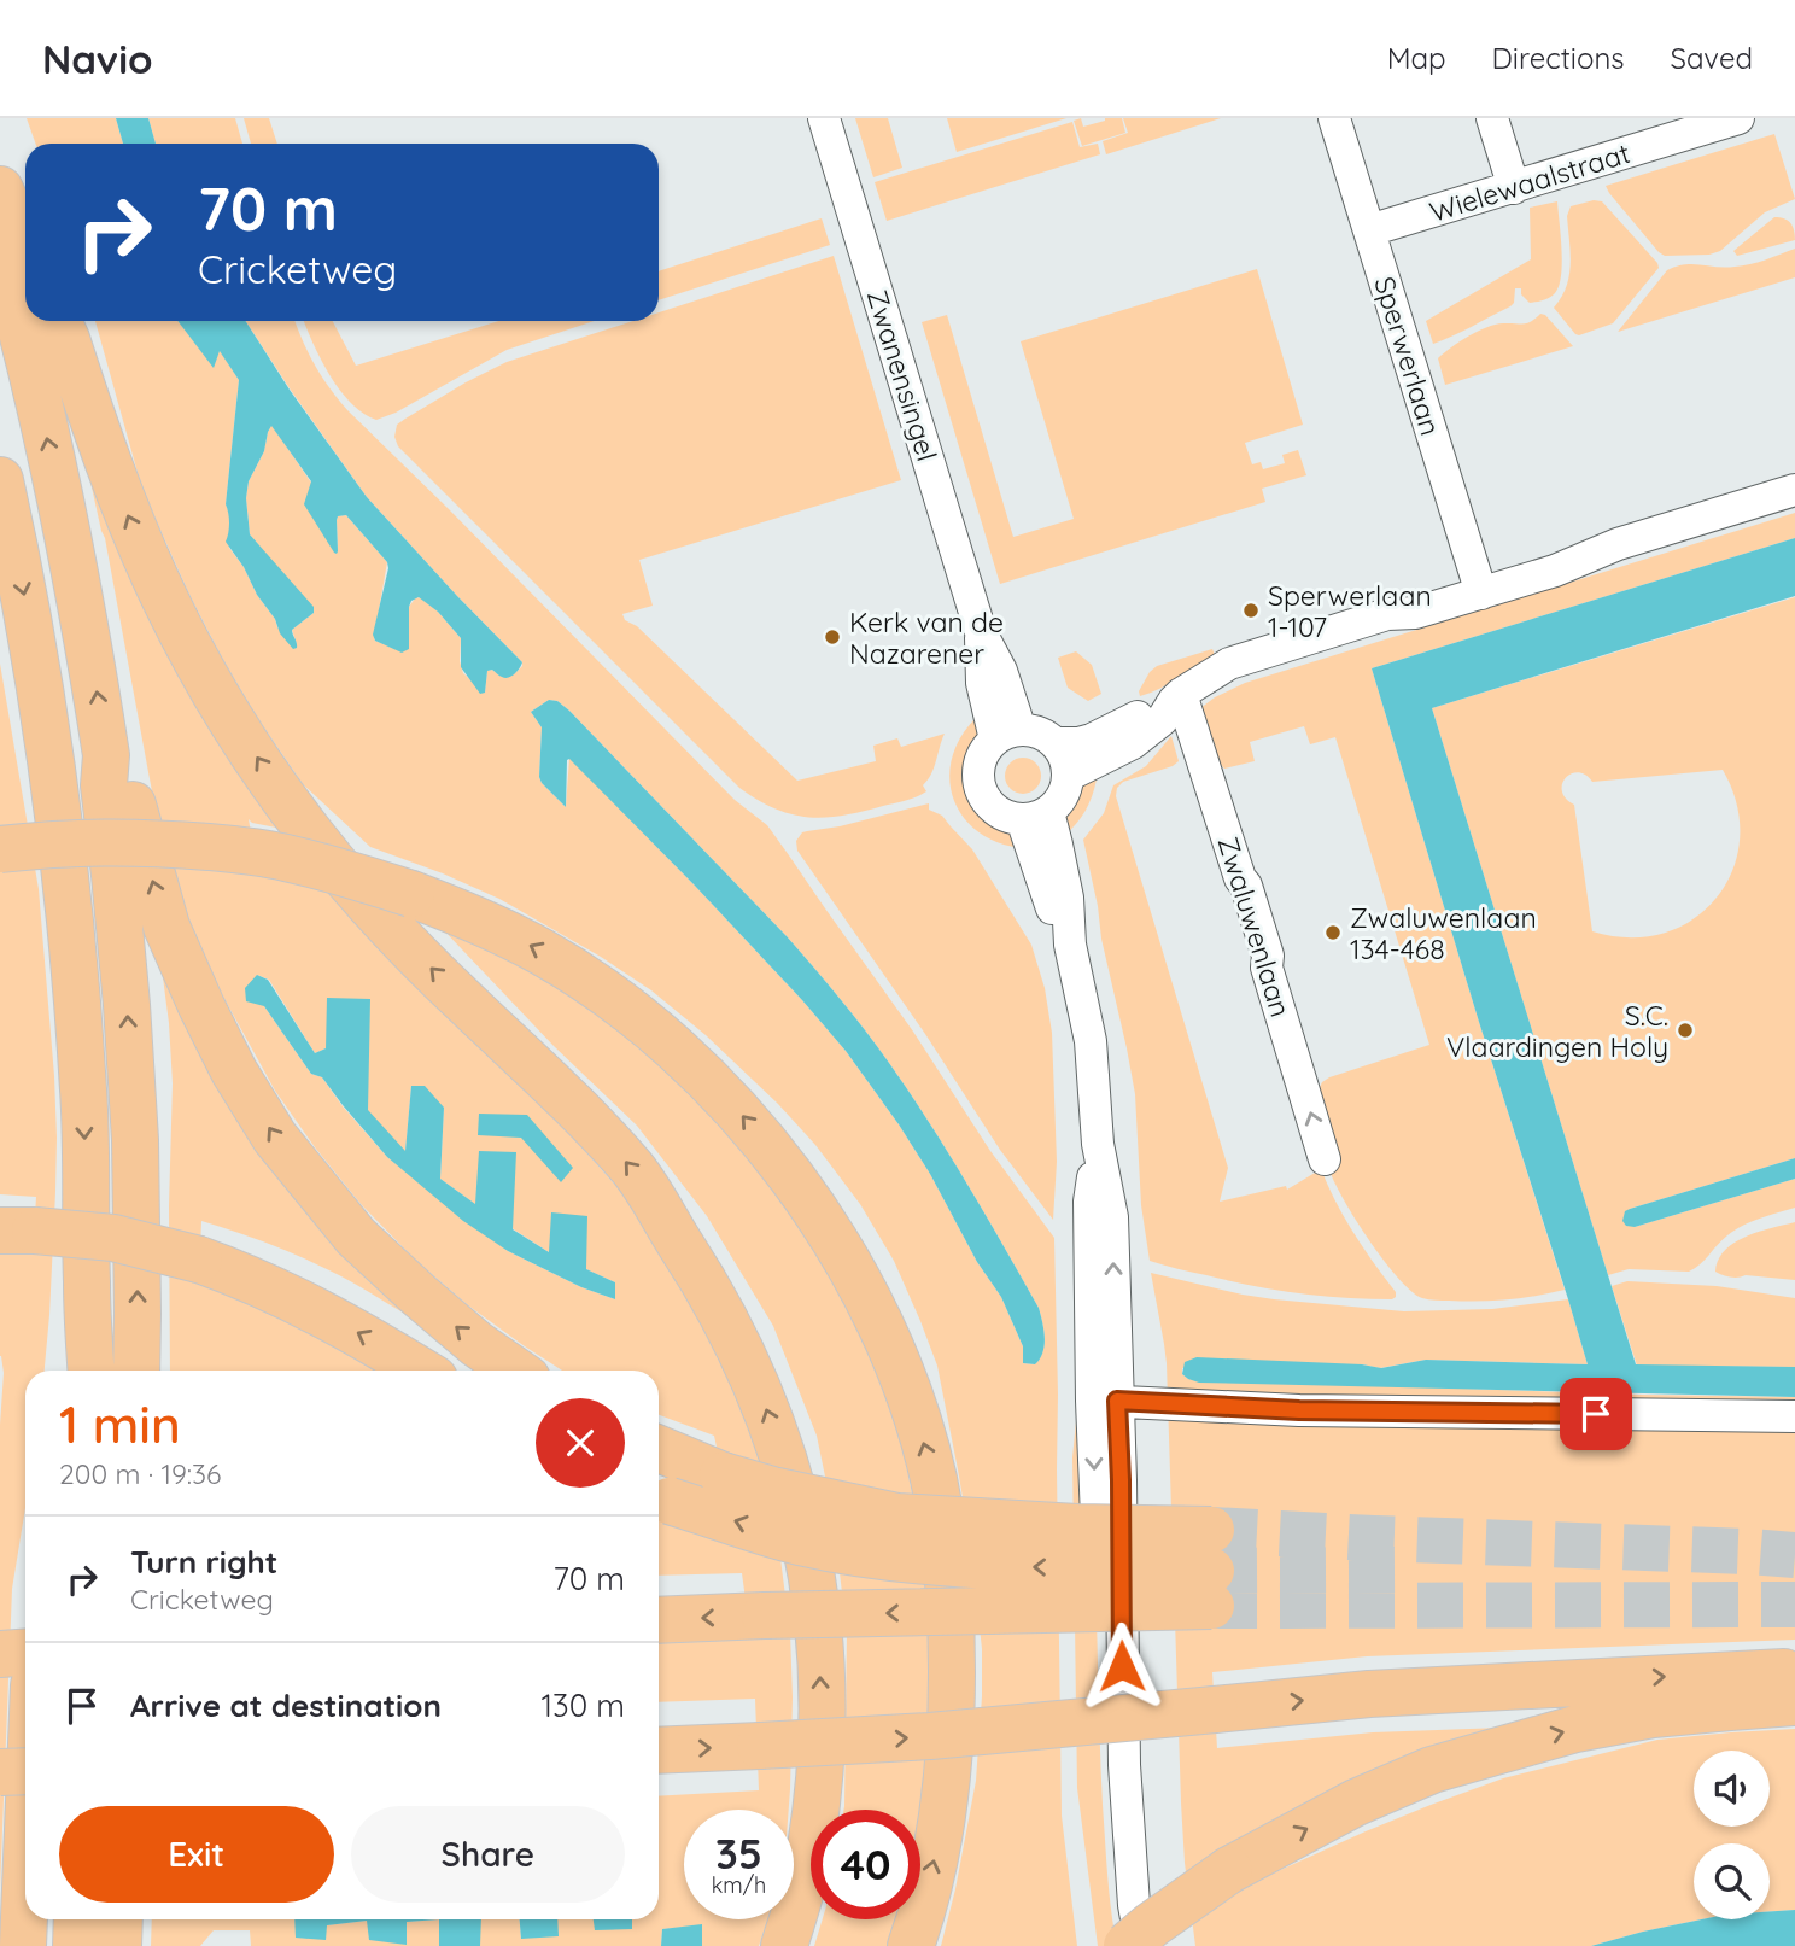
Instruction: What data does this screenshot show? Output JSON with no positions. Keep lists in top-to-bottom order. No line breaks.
{"streets":{"street":["Wielewaalstraat","Sperwerlaan","Zwanensingel","Zwaluwenlaan"]},"crossings":[["Wielewaalstraat","Sperwerlaan"]],"places":["Sperwerlaan 1-107","Kerk van de Nazarener","Zwaluwenlaan 134-468","S.C. Vlaardingen Holy"],"page":{"header":"Navio","nav":["Map","Directions","Saved"],"turn":["70 m","Cricketweg"],"heading":["1 min","200 m · 19:36"],"list":[{"name":"Turn right","note":"Cricketweg","value":"70 m"},{"name":"Arrive at destination","value":"130 m"}],"buttons":["Exit","Share"],"speed":"35 km/h","limit":"40"}}
